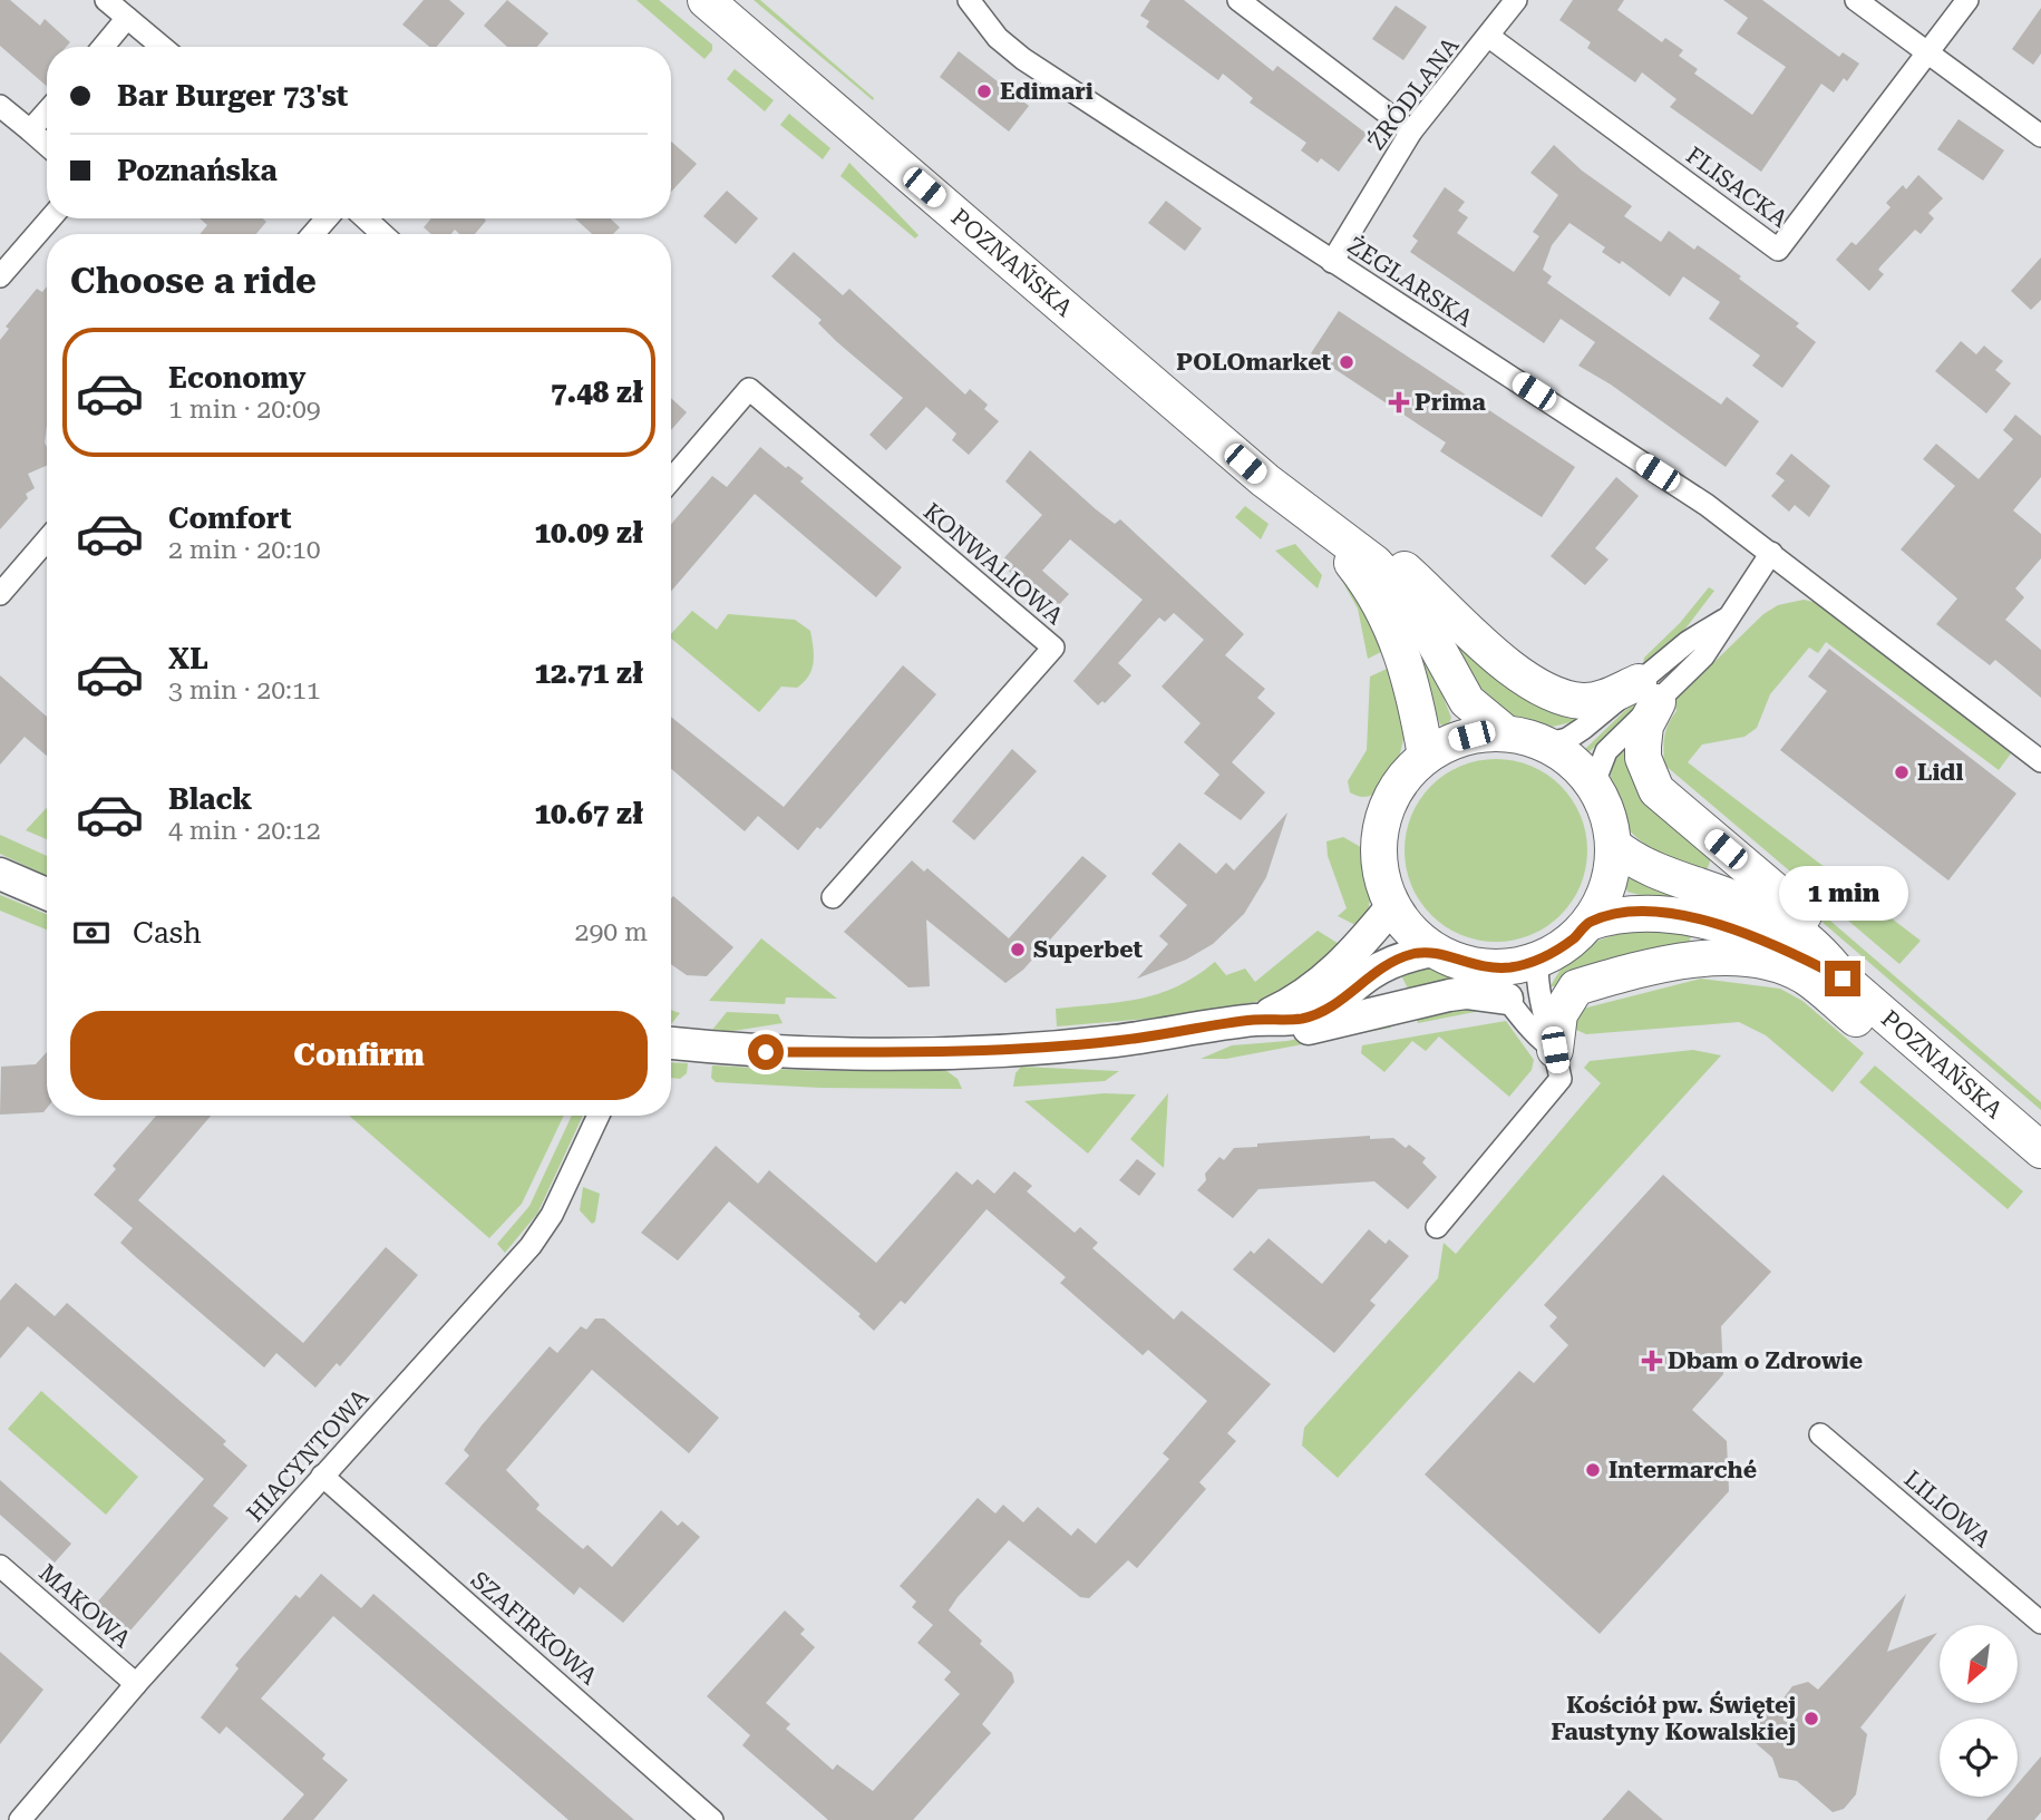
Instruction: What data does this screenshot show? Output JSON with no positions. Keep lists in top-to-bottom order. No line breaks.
{"streets":{"main road":["POZNAŃSKA"],"street":["ŹRÓDLANA","FLISACKA","ŻEGLARSKA","KONWALIOWA","HIACYNTOWA","LILIOWA","MAKOWA","SZAFIRKOWA"]},"crossings":[["ŹRÓDLANA","FLISACKA"],["ŹRÓDLANA","ŻEGLARSKA"],["HIACYNTOWA","MAKOWA"],["HIACYNTOWA","SZAFIRKOWA"]],"places":{"other":["Edimari","POLOmarket","Lidl","Superbet","Intermarché","Kościół pw. Świętej Faustyny Kowalskiej"],"health":["Prima","Dbam o Zdrowie"]},"north":"bottom left","page":{"banner":["Bar Burger 73'st","Poznańska"],"heading":"Choose a ride","list":[{"name":"Economy","note":"1 min · 20:09","value":"7.48 zł"},{"name":"Comfort","note":"2 min · 20:10","value":"10.09 zł"},{"name":"XL","note":"3 min · 20:11","value":"12.71 zł"},{"name":"Black","note":"4 min · 20:12","value":"10.67 zł"}],"bubble":"1 min","pay":["Cash","290 m"],"buttons":"Confirm"}}
